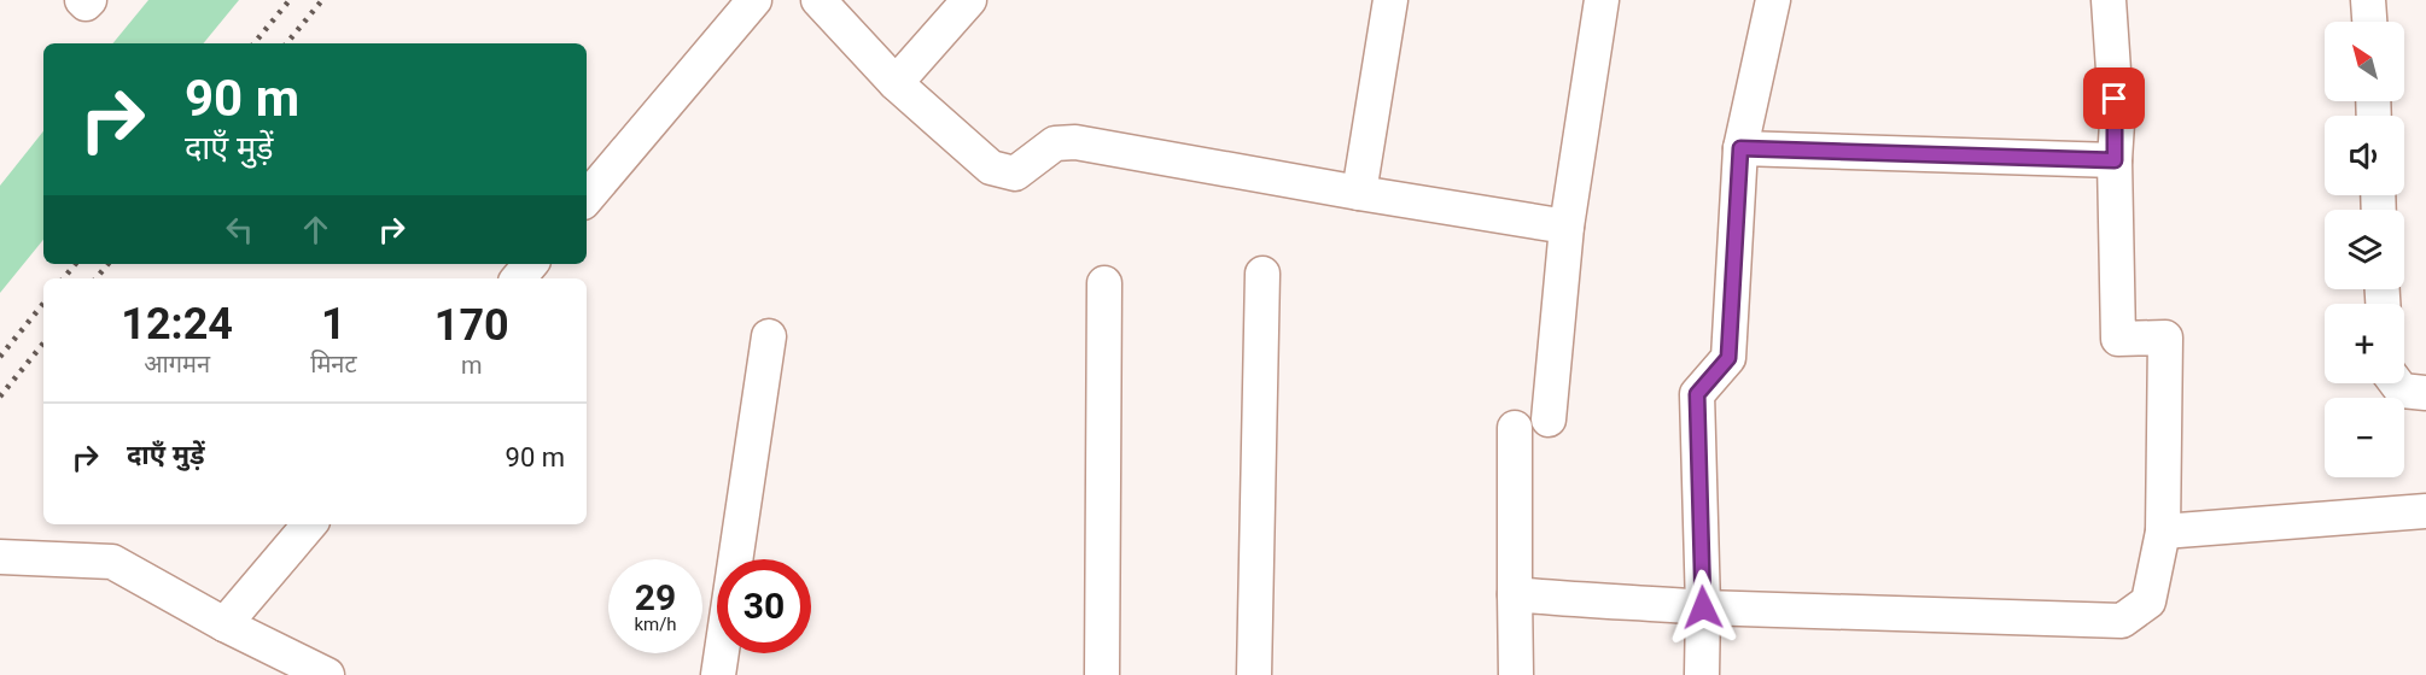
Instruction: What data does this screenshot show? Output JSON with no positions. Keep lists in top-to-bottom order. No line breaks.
{"north":"top left","page":{"map_buttons":["+","−"],"turn":["90 m","दाएँ मुड़ें"],"eta":["12:24","आगमन","1","मिनट","170","m"],"list":[{"name":"दाएँ मुड़ें","value":"90 m"}],"speed":"29 km/h","limit":"30"}}
